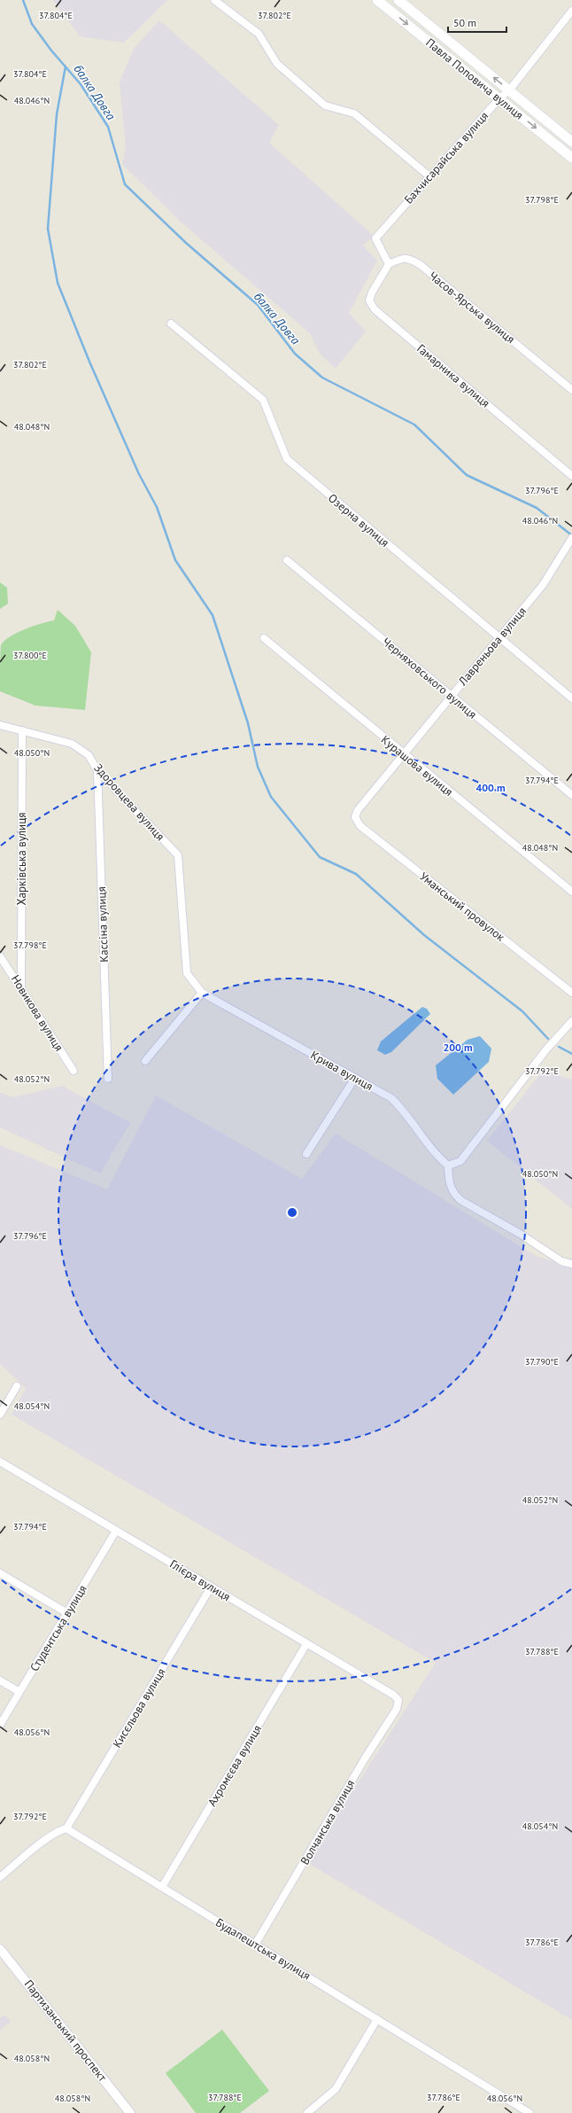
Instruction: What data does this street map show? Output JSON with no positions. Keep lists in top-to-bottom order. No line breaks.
{"streets":{"main road":["Павла Поповича вулиця"],"street":["Бахчисарайська вулиця","Часов-Ярська вулиця","Гамарника вулиця","Озерна вулиця","Лавреньова вулиця","Черняховського вулиця","Курашова вулиця","Здоровцева вулиця","Харківська вулиця","Уманський провулок","Кассіна вулиця","Новикова вулиця","Крива вулиця","Глієра вулиця","Студентська вулиця","Кисєльова вулиця","Ахромєєва вулиця","Волчанська вулиця","Будапештська вулиця","Партизанський проспект"]},"crossings":[["Павла Поповича вулиця","Бахчисарайська вулиця"],["Бахчисарайська вулиця","Часов-Ярська вулиця"],["Бахчисарайська вулиця","Гамарника вулиця"],["Часов-Ярська вулиця","Гамарника вулиця"],["Озерна вулиця","Лавреньова вулиця"],["Лавреньова вулиця","Черняховського вулиця"],["Лавреньова вулиця","Курашова вулиця"],["Лавреньова вулиця","Уманський провулок"],["Здоровцева вулиця","Харківська вулиця"],["Здоровцева вулиця","Кассіна вулиця"],["Здоровцева вулиця","Крива вулиця"],["Харківська вулиця","Новикова вулиця"],["Глієра вулиця","Студентська вулиця"],["Глієра вулиця","Кисєльова вулиця"],["Глієра вулиця","Ахромєєва вулиця"],["Глієра вулиця","Волчанська вулиця"],["Кисєльова вулиця","Будапештська вулиця"],["Ахромєєва вулиця","Будапештська вулиця"],["Волчанська вулиця","Будапештська вулиця"]],"water":["балка Довга"],"scale_bar":"50 m","coordinates":["37.804°E","37.802°E","48.046°N","37.798°E","48.048°N","37.796°E","37.800°E","48.050°N","37.794°E","37.792°E","48.052°N","37.790°E","48.054°N","37.788°E","48.056°N","37.786°E","48.058°N"],"rings":["400 m","200 m"]}
